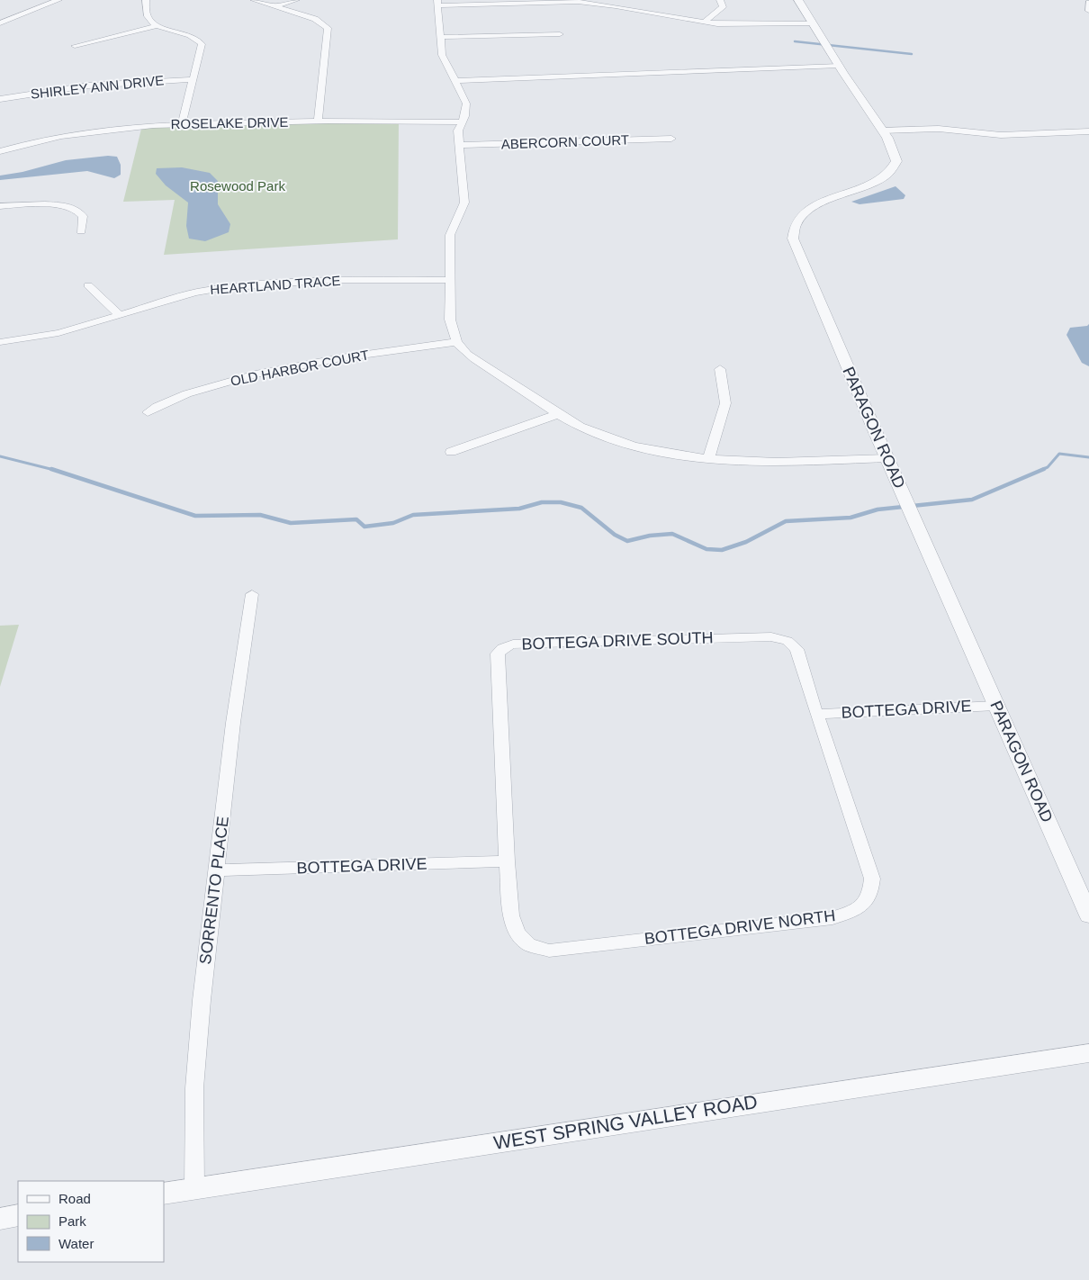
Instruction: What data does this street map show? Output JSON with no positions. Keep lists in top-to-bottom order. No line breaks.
{"streets":{"street":["SHIRLEY ANN DRIVE","ROSELAKE DRIVE","ABERCORN COURT","HEARTLAND TRACE","OLD HARBOR COURT","PARAGON ROAD","BOTTEGA DRIVE SOUTH","BOTTEGA DRIVE","SORRENTO PLACE","BOTTEGA DRIVE NORTH","WEST SPRING VALLEY ROAD"]},"crossings":[["PARAGON ROAD","BOTTEGA DRIVE"],["BOTTEGA DRIVE SOUTH","BOTTEGA DRIVE"],["BOTTEGA DRIVE SOUTH","BOTTEGA DRIVE NORTH"],["BOTTEGA DRIVE","SORRENTO PLACE"],["BOTTEGA DRIVE","BOTTEGA DRIVE NORTH"],["SORRENTO PLACE","WEST SPRING VALLEY ROAD"]],"parks":["Rosewood Park"],"legend":["Road","Park","Water"]}
